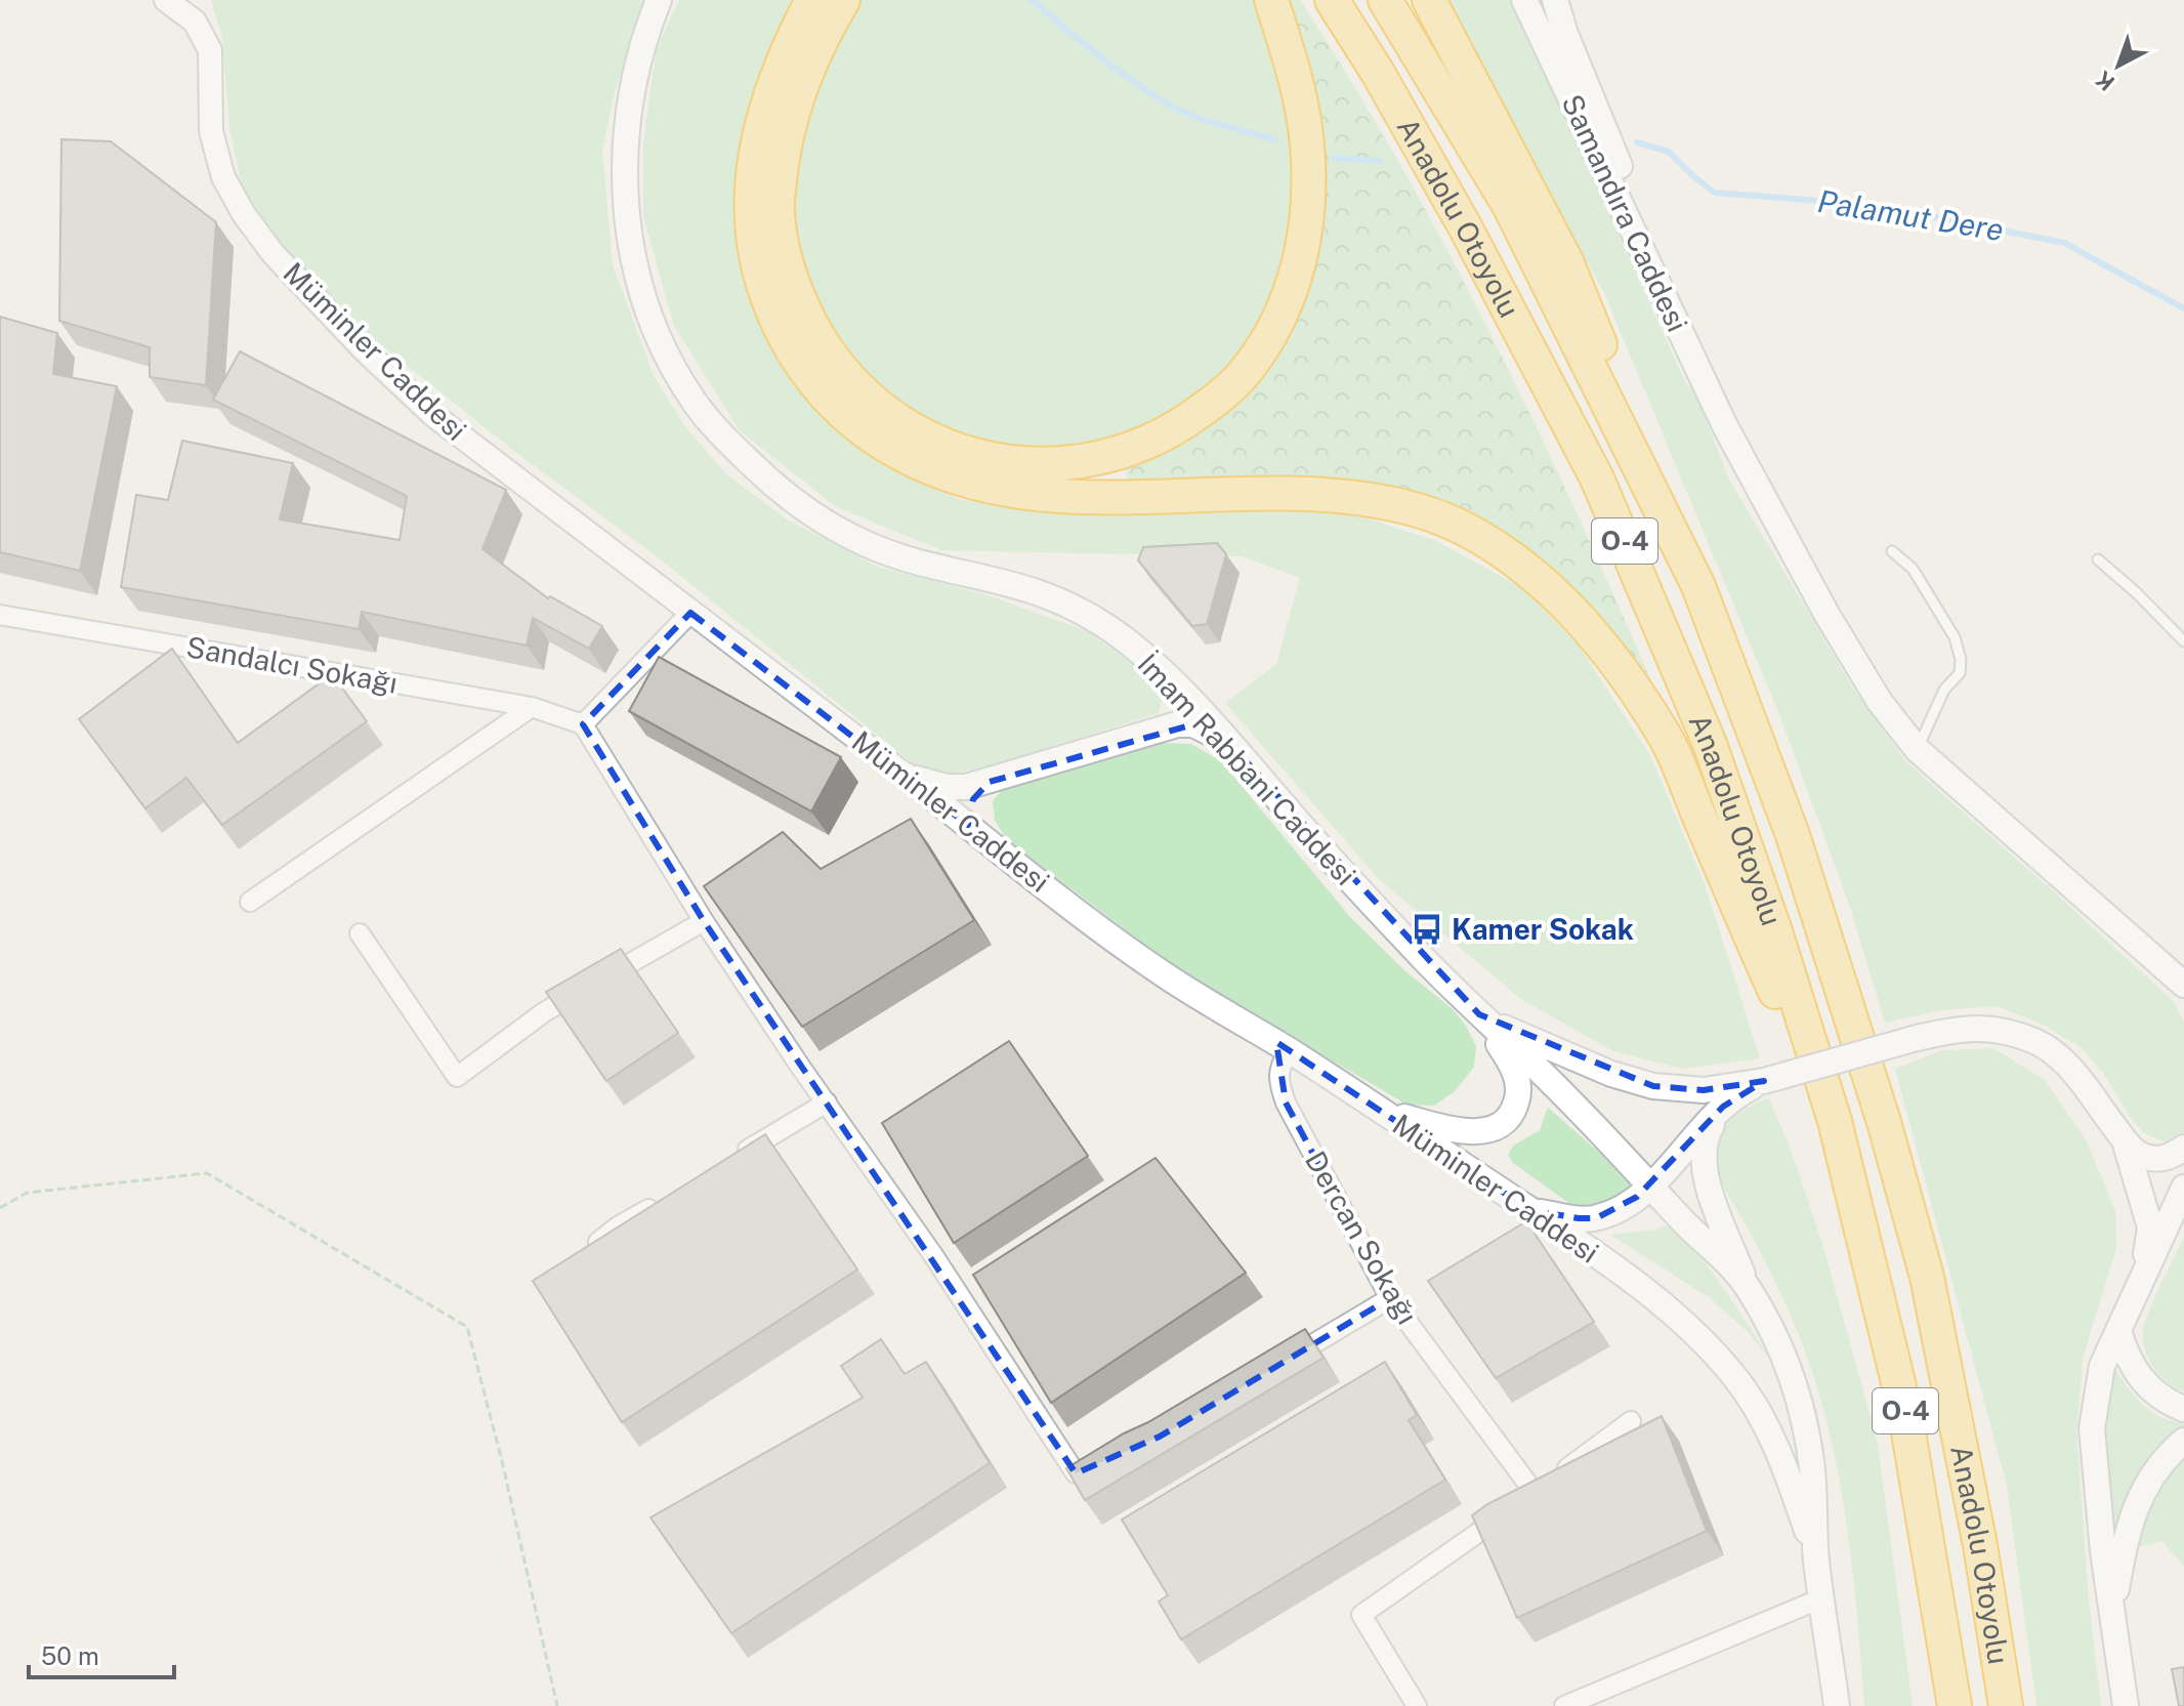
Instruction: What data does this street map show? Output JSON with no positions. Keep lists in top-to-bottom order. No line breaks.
{"streets":{"highway":["Anadolu Otoyolu","O-4"],"main road":["Samandıra Caddesi","Müminler Caddesi","İmam Rabbani Caddesi"],"street":["Sandalcı Sokağı","Dercan Sokağı"]},"crossings":[["Müminler Caddesi","İmam Rabbani Caddesi"],["Müminler Caddesi","Dercan Sokağı"]],"water":["Palamut Dere"],"places":{"bus stop":["Kamer Sokak"]},"scale_bar":"50 m","north":"bottom left"}
